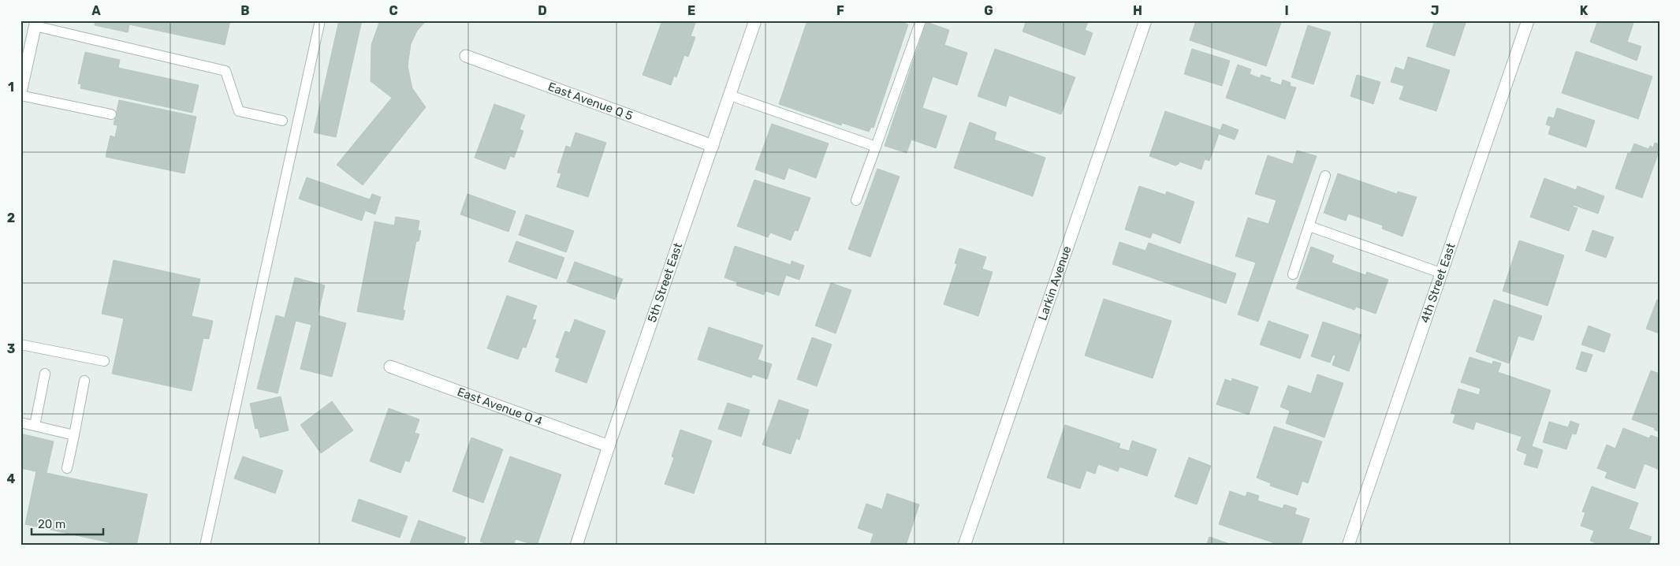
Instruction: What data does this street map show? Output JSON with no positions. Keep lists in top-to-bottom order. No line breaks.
{"streets":{"street":["East Avenue Q 5","5th Street East","Larkin Avenue","4th Street East","East Avenue Q 4"]},"crossings":[["East Avenue Q 5","5th Street East"],["5th Street East","East Avenue Q 4"]],"scale_bar":"20 m","grid":{"columns":["A","B","C","D","E","F","G","H","I","J","K"],"rows":["1","2","3","4"]}}
